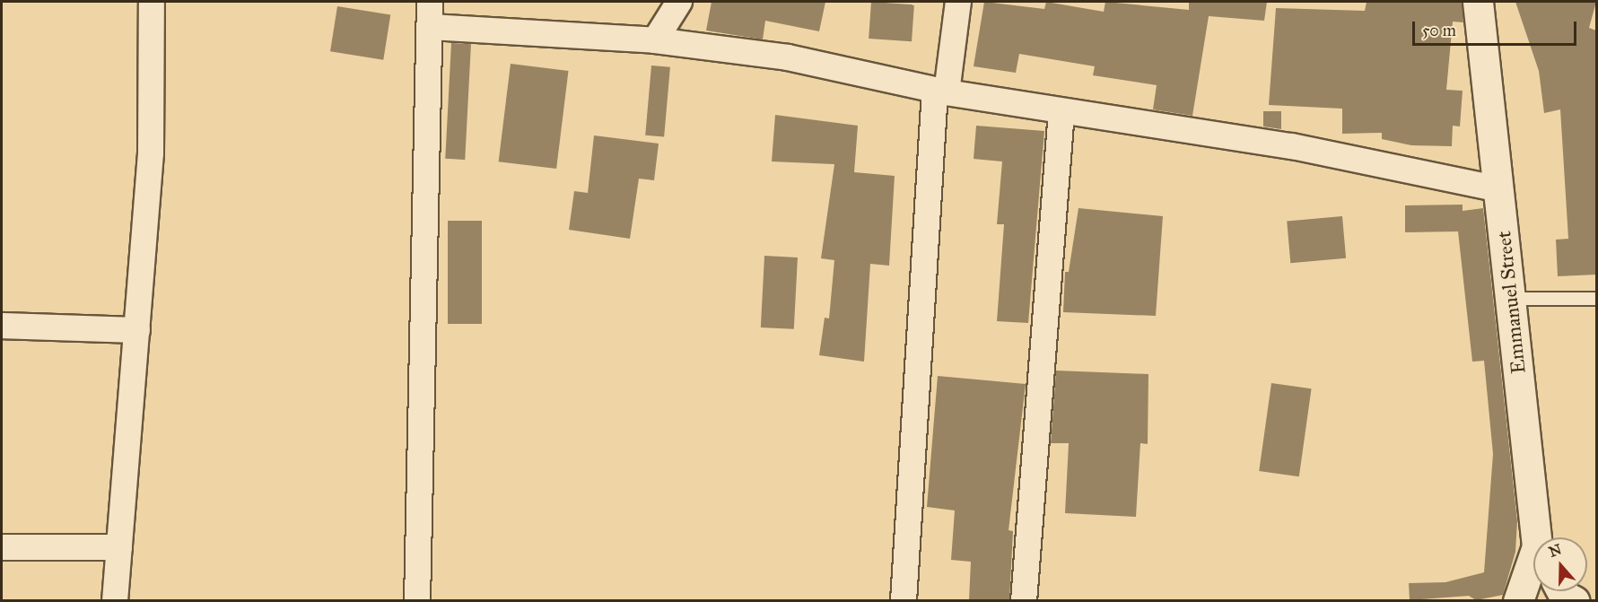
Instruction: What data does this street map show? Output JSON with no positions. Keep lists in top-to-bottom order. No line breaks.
{"streets":{"main road":["Emmanuel Street"]},"scale_bar":"50 m","north":"top"}
